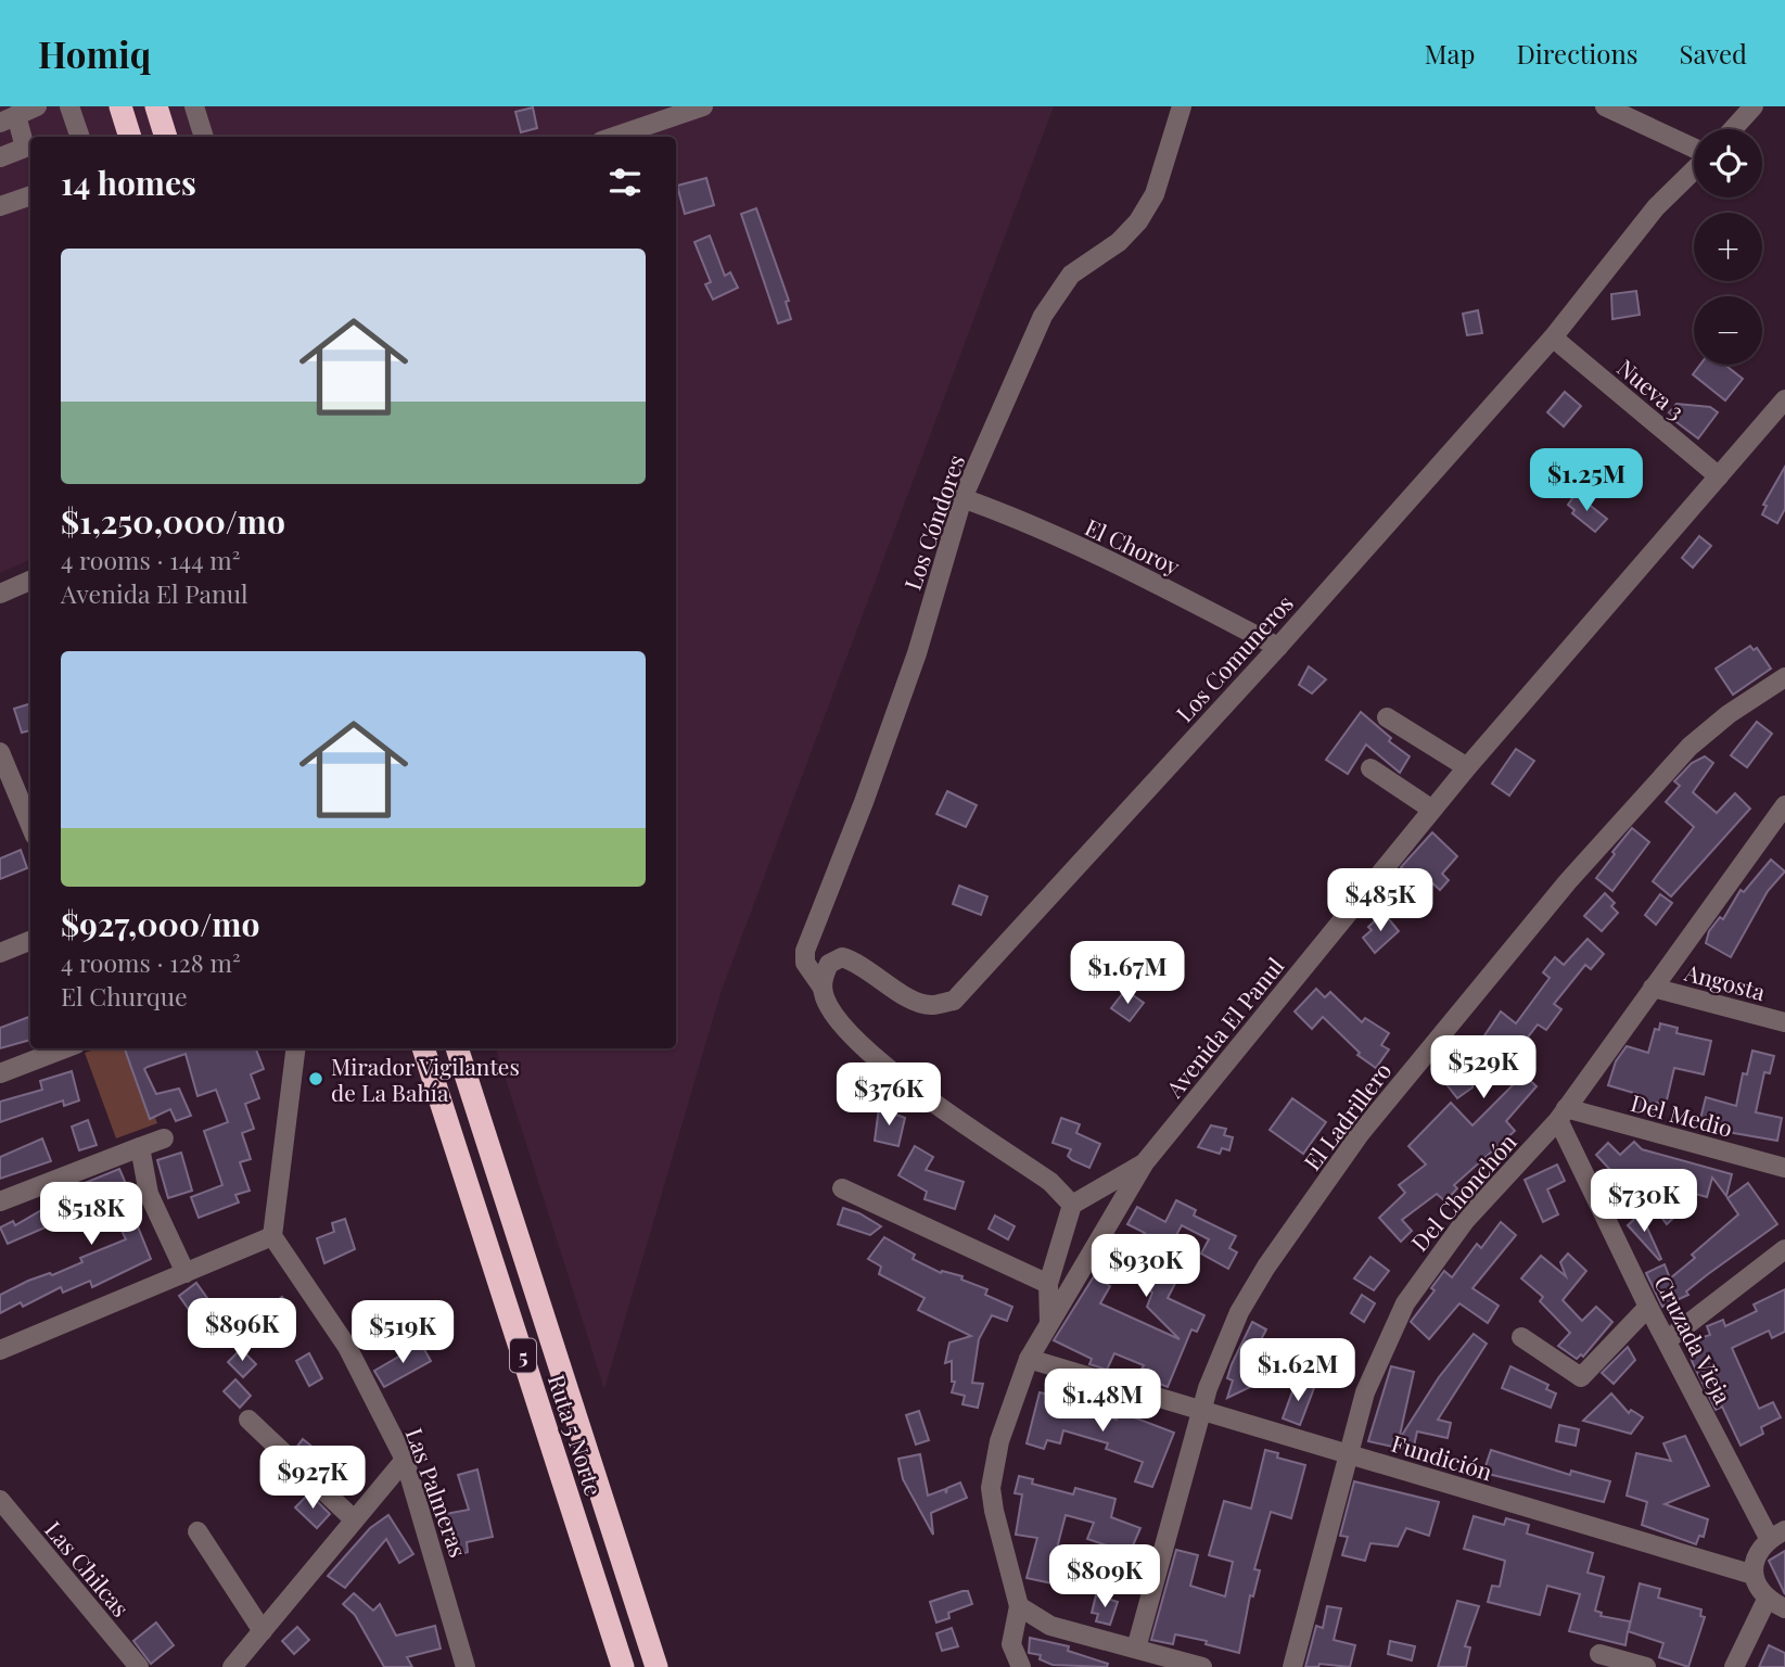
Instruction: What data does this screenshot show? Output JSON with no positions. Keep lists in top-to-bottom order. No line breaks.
{"streets":{"highway":["5","Ruta 5 Norte"],"street":["Nueva 3","Los Cóndores","El Choroy","Los Comuneros","Angosta","Avenida El Panul","Del Medio","El Ladrillero","Del Chonchón","Cruzada Vieja","Fundición","Las Palmeras","Las Chilcas"]},"crossings":[["Nueva 3","Los Comuneros"],["Nueva 3","Avenida El Panul"],["Los Cóndores","El Choroy"],["Los Cóndores","Los Comuneros"],["El Choroy","Los Comuneros"],["Angosta","Del Chonchón"],["Avenida El Panul","Fundición"],["Del Medio","Del Chonchón"],["Del Medio","Cruzada Vieja"],["El Ladrillero","Fundición"],["Del Chonchón","Cruzada Vieja"],["Del Chonchón","Fundición"]],"places":["Mirador Vigilantes de La Bahía"],"page":{"header":"Homiq","nav":["Map","Directions","Saved"],"map_buttons":["+","−"],"heading":"14 homes","list":[{"name":"$1,250,000/mo","note":"4 rooms · 144 m² · Avenida El Panul"},{"name":"$927,000/mo","note":"4 rooms · 128 m² · El Churque"}],"price":["$1.25M","$485K","$1.67M","$529K","$376K","$730K","$518K","$930K","$896K","$519K","$1.62M","$1.48M","$927K","$809K"]}}
